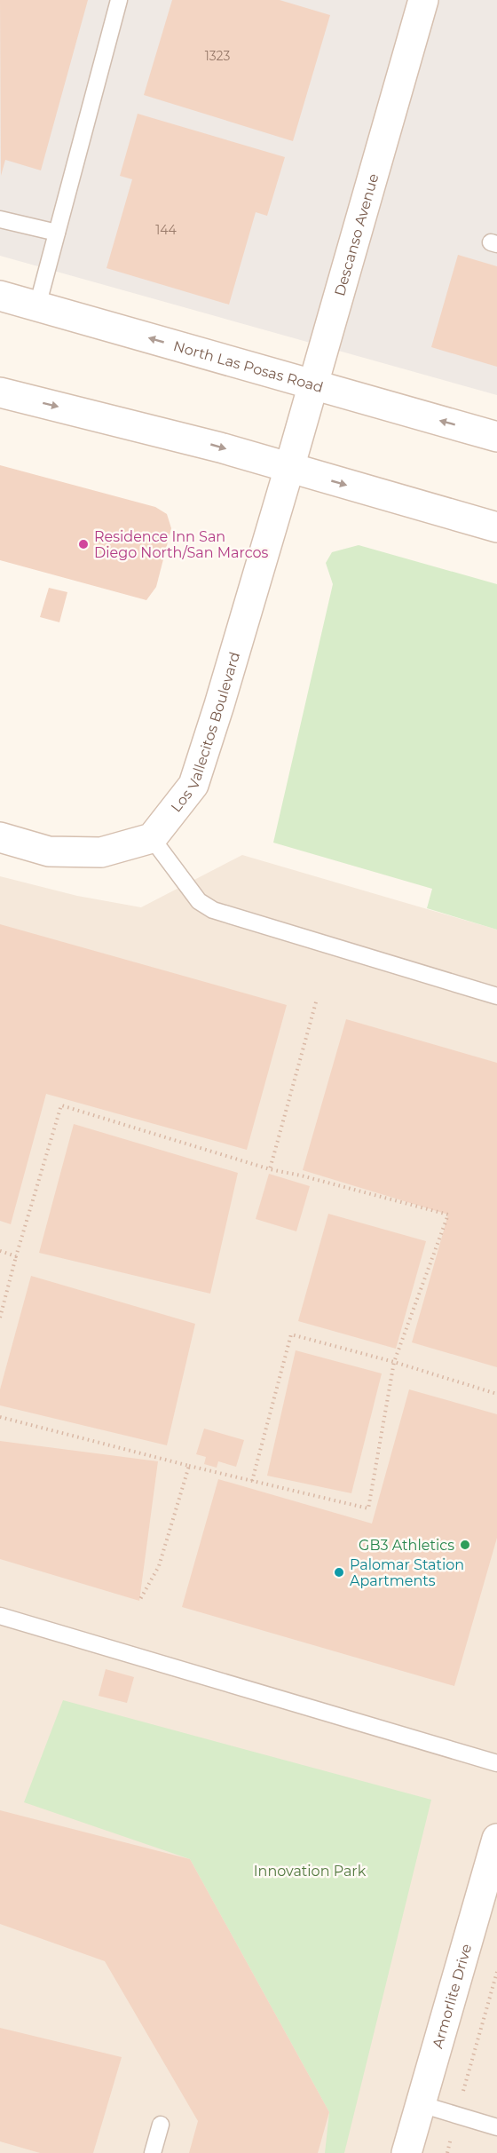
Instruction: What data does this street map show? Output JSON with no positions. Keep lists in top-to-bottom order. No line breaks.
{"streets":{"street":["Descanso Avenue","North Las Posas Road","Los Vallecitos Boulevard","Armorlite Drive"]},"crossings":[["Descanso Avenue","North Las Posas Road"],["Descanso Avenue","Los Vallecitos Boulevard"]],"parks":["Innovation Park"],"places":["Residence Inn San Diego North/San Marcos","GB3 Athletics","Palomar Station Apartments"],"house_numbers":["1323","144"]}
